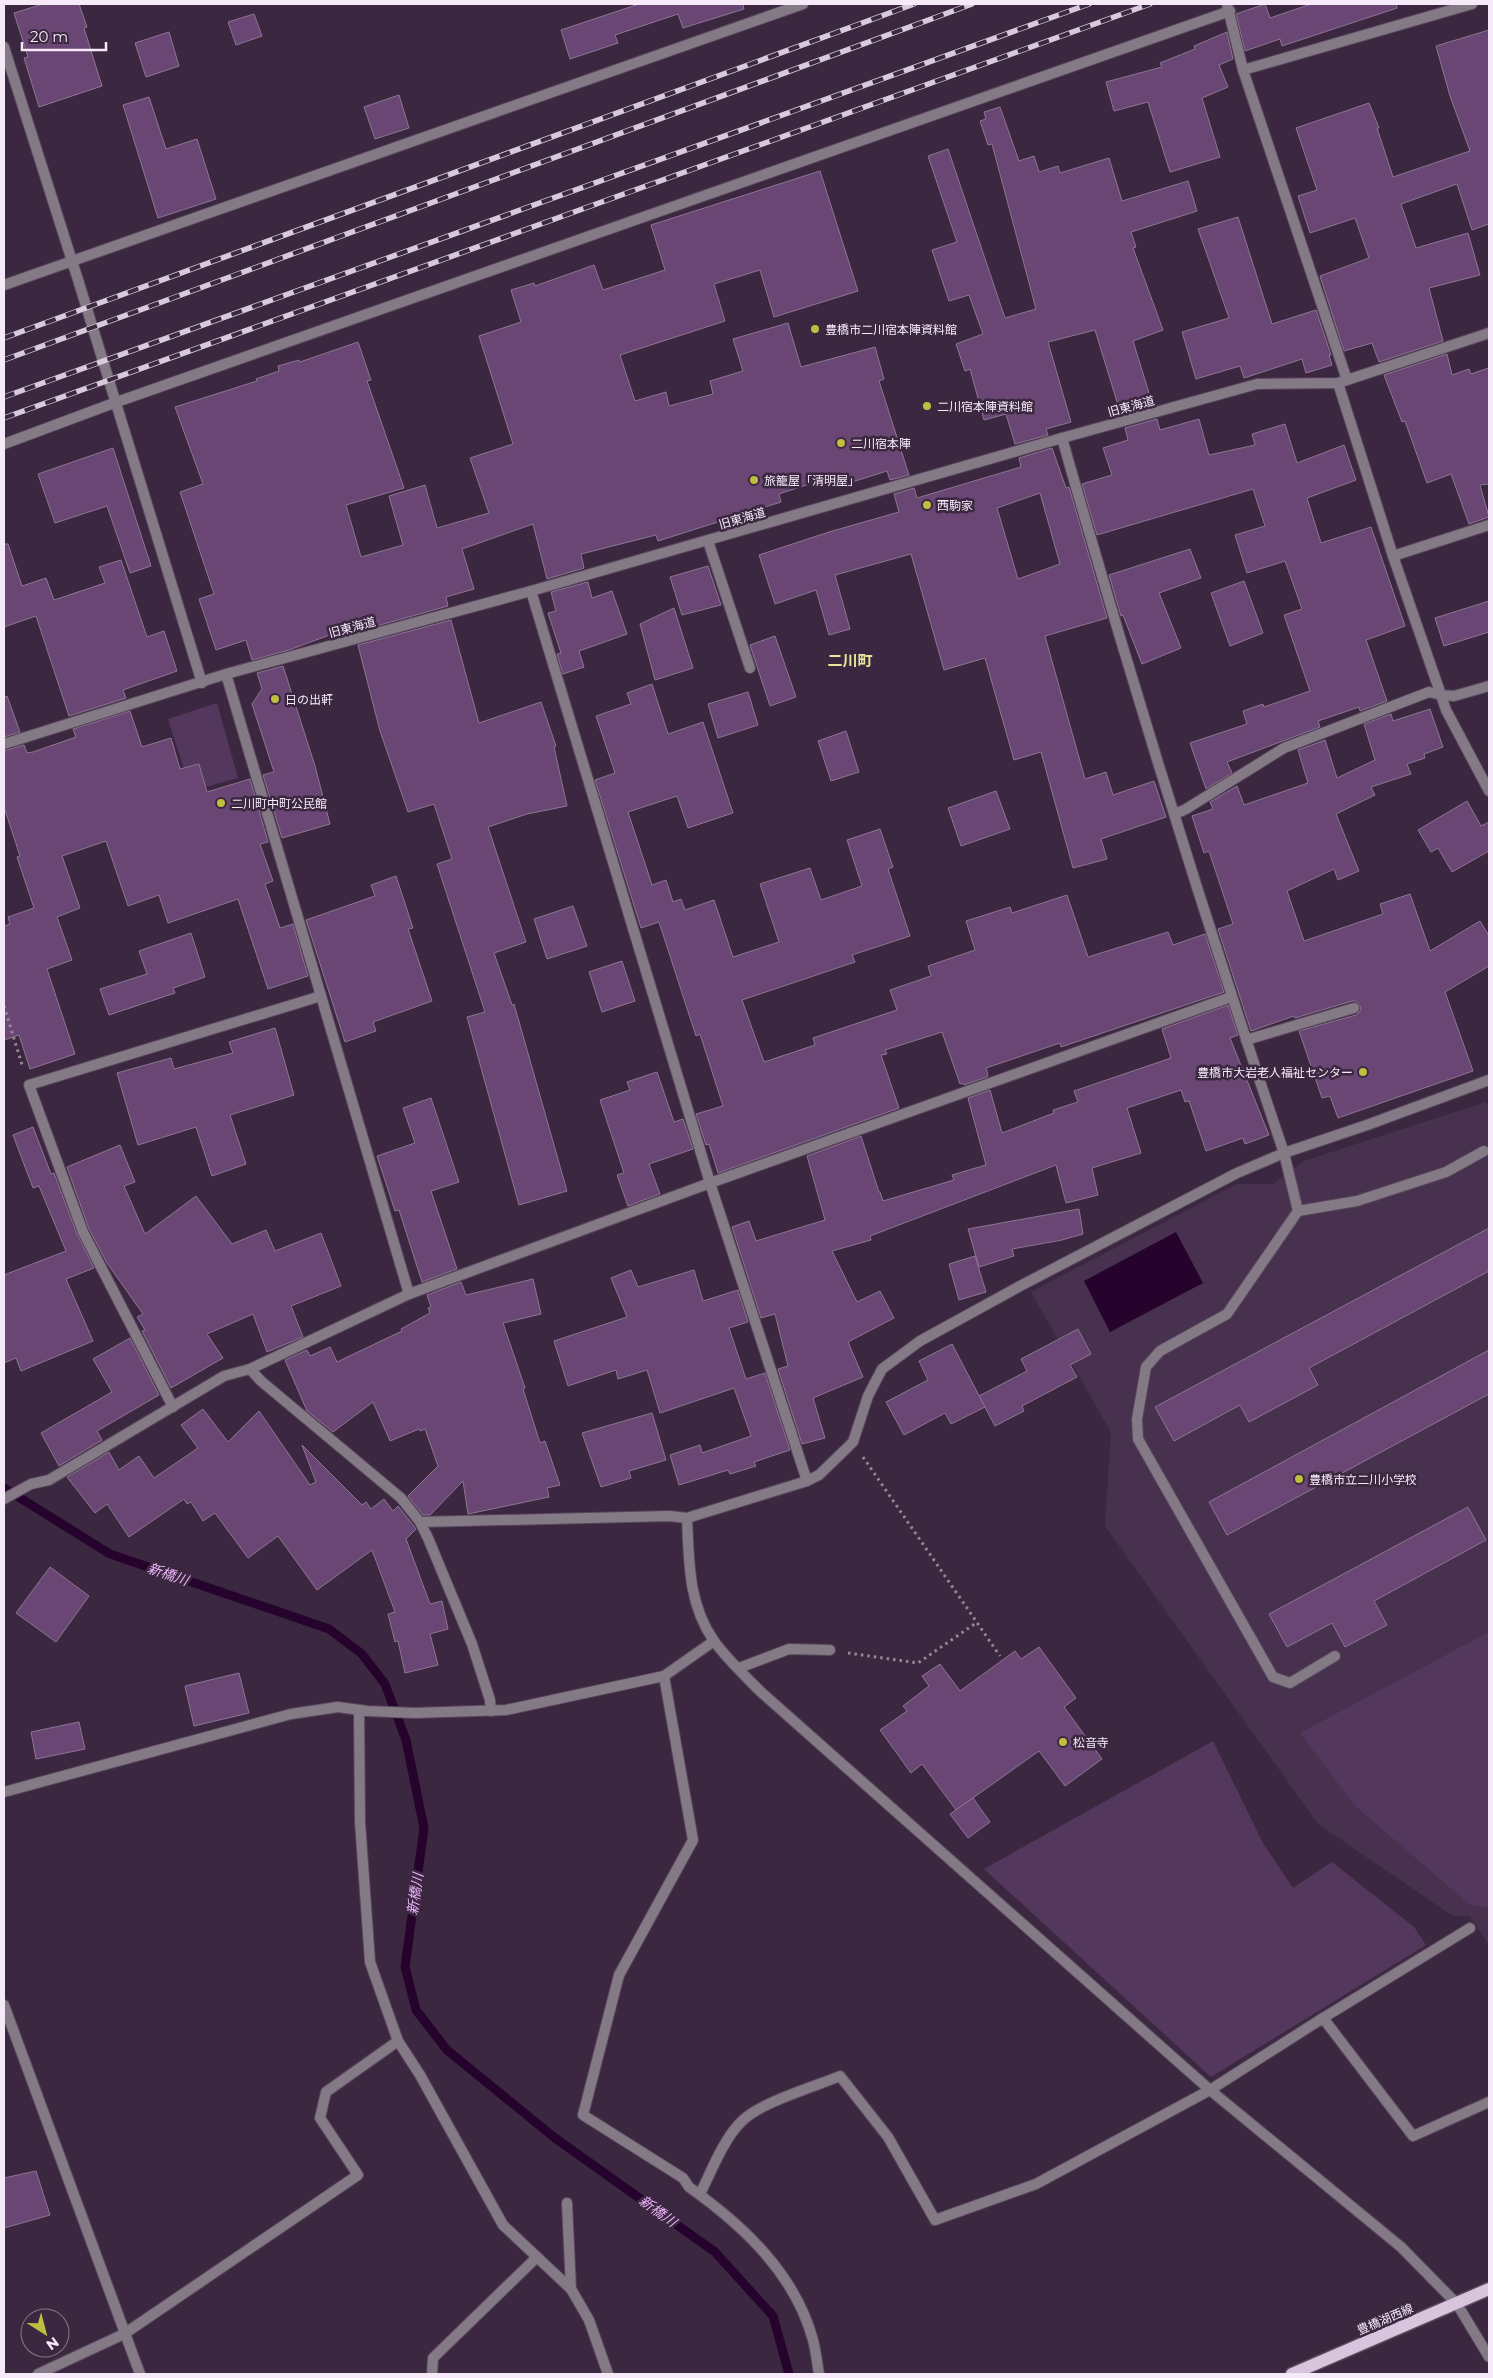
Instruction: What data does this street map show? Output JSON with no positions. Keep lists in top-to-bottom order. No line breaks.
{"streets":{"main road":["豊橋湖西線"],"street":["旧東海道"]},"districts":["二川町"],"water":["新橋川"],"places":["豊橋市二川宿本陣資料館","二川宿本陣資料館","二川宿本陣","旅籠屋「清明屋」","西駒家","日の出軒","二川町中町公民館","豊橋市大岩老人福祉センター","豊橋市立二川小学校","松音寺"],"scale_bar":"20 m","north":"bottom right"}
